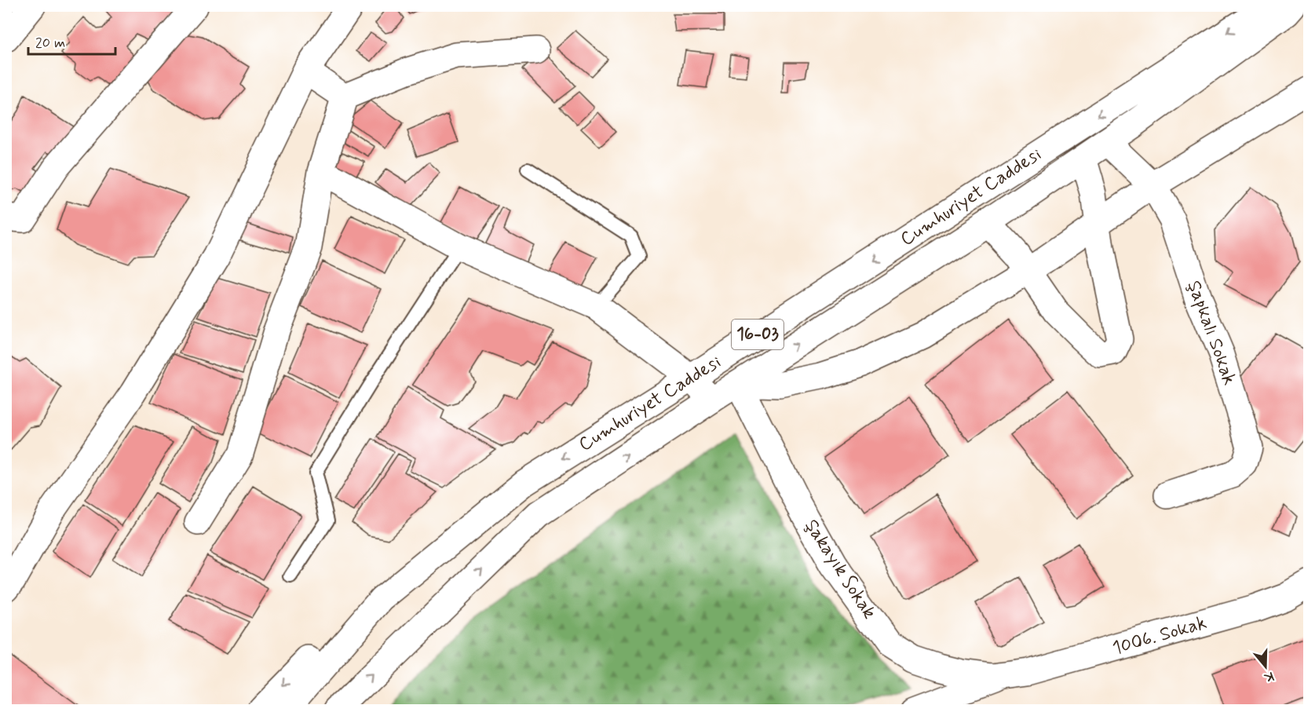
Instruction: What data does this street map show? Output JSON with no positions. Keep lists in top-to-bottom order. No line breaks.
{"streets":{"street":["Cumhuriyet Caddesi","Şapkalı Sokak","16-03","Şakayık Sokak","1006. Sokak"]},"crossings":[["Cumhuriyet Caddesi","Şapkalı Sokak"],["Cumhuriyet Caddesi","Şakayık Sokak"],["Şakayık Sokak","1006. Sokak"]],"scale_bar":"20 m","north":"bottom"}
